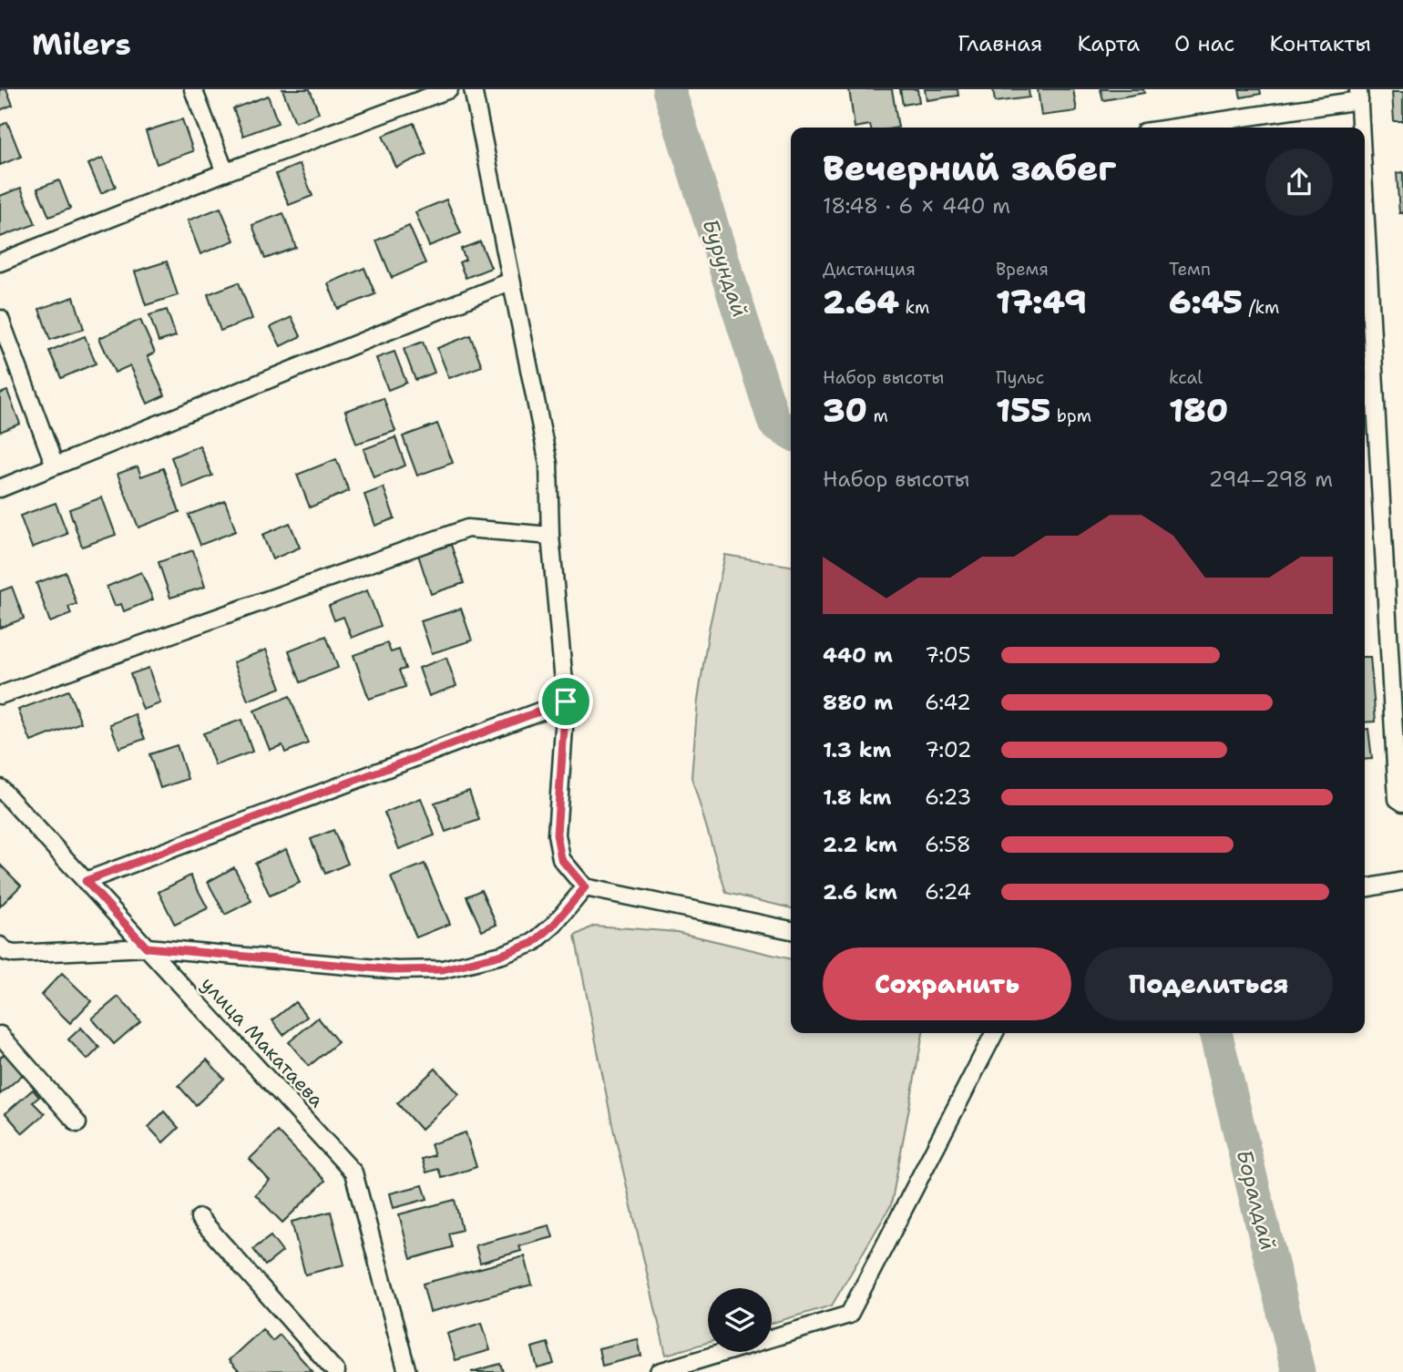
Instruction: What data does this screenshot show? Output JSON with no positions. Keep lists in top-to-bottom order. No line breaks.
{"streets":{"street":["улица Макатаева"]},"water":["Бурундай","Боралдай"],"page":{"header":"Milers","nav":["Главная","Карта","О нас","Контакты"],"heading":["Вечерний забег","18:48 · 6 × 440 m"],"stats":[["Дистанция","2.64 km"],["Время","17:49"],["Темп","6:45 /km"],["Набор высоты","30 m"],["Пульс","155 bpm"],["kcal","180"]],"chart":["Набор высоты","294–298 m"],"list":[{"name":"440 m","note":"7:05"},{"name":"880 m","note":"6:42"},{"name":"1.3 km","note":"7:02"},{"name":"1.8 km","note":"6:23"},{"name":"2.2 km","note":"6:58"},{"name":"2.6 km","note":"6:24"}],"buttons":["Сохранить","Поделиться"]}}
